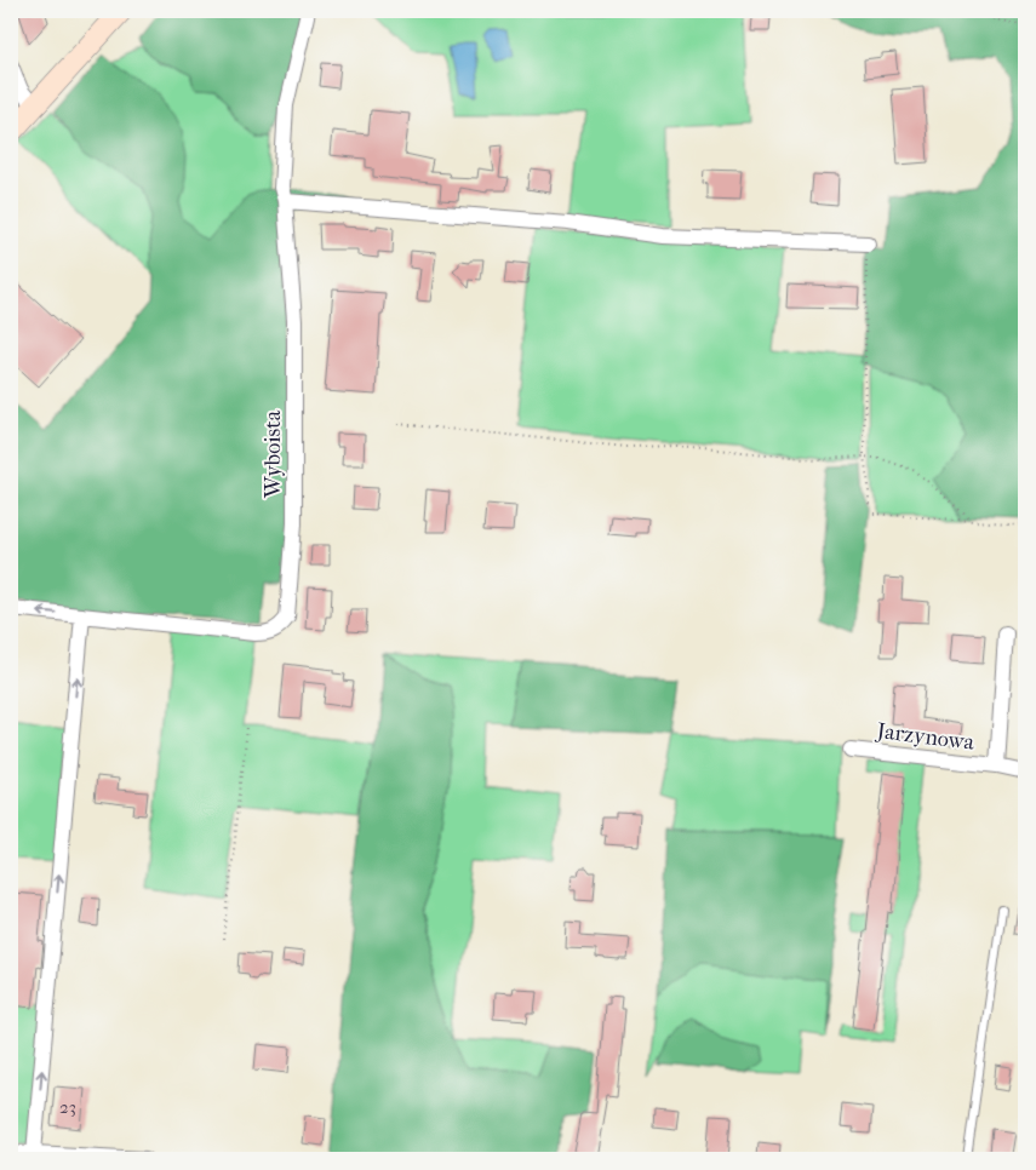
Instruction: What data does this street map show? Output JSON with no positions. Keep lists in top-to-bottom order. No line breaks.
{"streets":{"street":["Wyboista","Jarzynowa"]},"house_numbers":["23"]}
